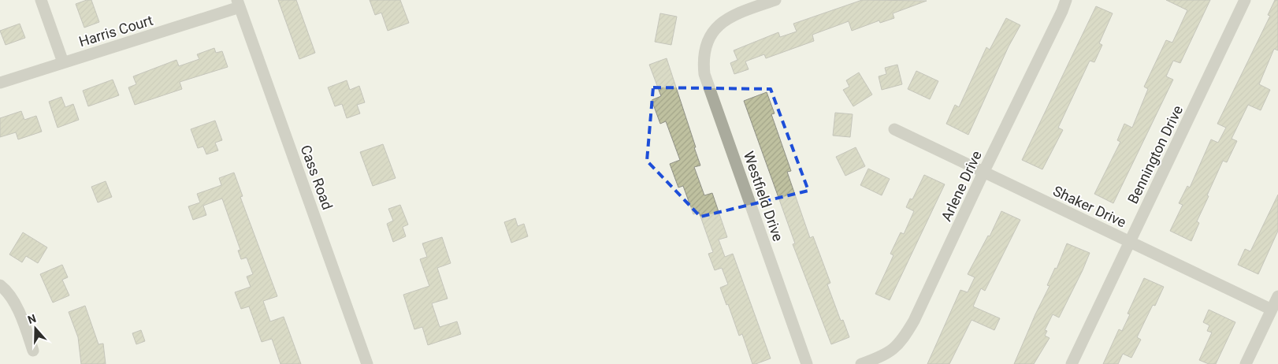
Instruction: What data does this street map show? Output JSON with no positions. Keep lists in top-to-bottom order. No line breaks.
{"streets":{"street":["Harris Court","Bennington Drive","Cass Road","Arlene Drive","Westfield Drive","Shaker Drive"]},"crossings":[["Harris Court","Cass Road"],["Bennington Drive","Shaker Drive"],["Arlene Drive","Shaker Drive"]],"north":"top"}
